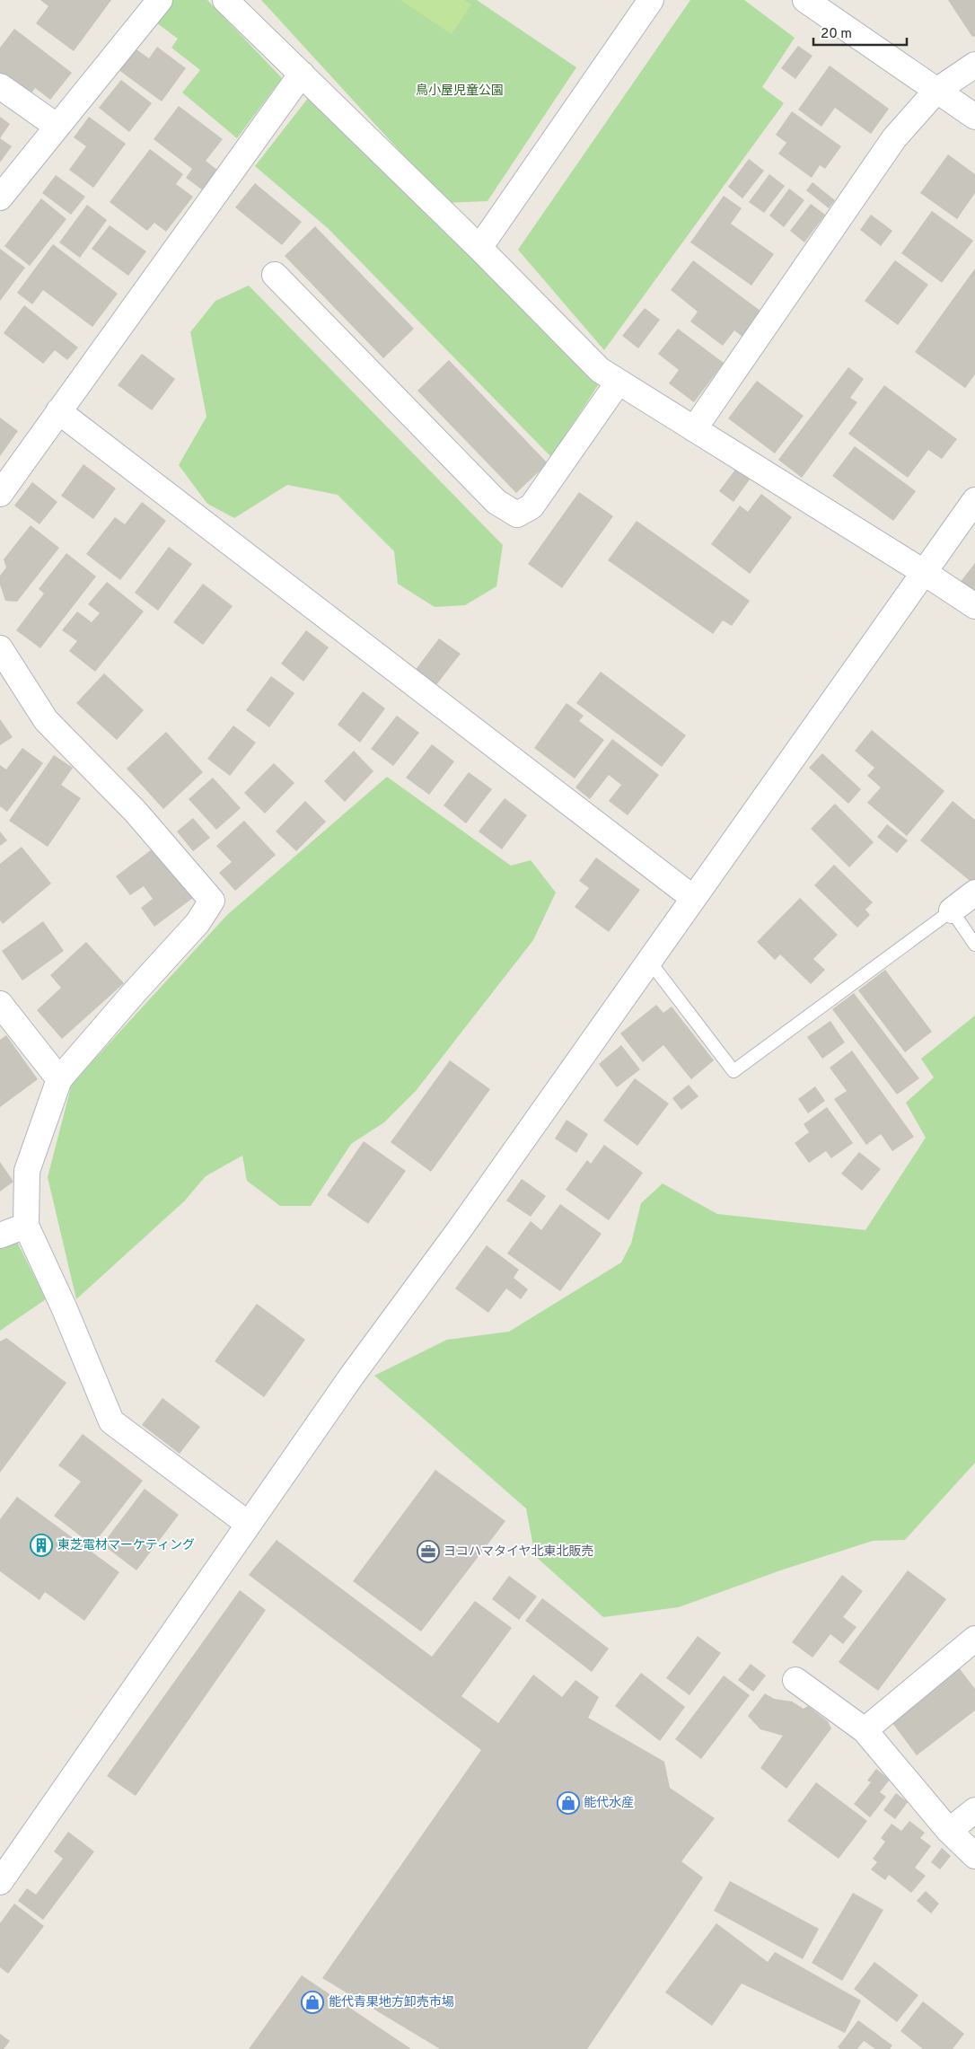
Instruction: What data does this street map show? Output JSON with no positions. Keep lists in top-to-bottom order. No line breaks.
{"parks":["鳥小屋児童公園"],"places":{"building":["東芝電材マーケティング"],"office":["ヨコハマタイヤ北東北販売"],"shop":["能代水産","能代青果地方卸売市場"]},"scale_bar":"20 m"}
